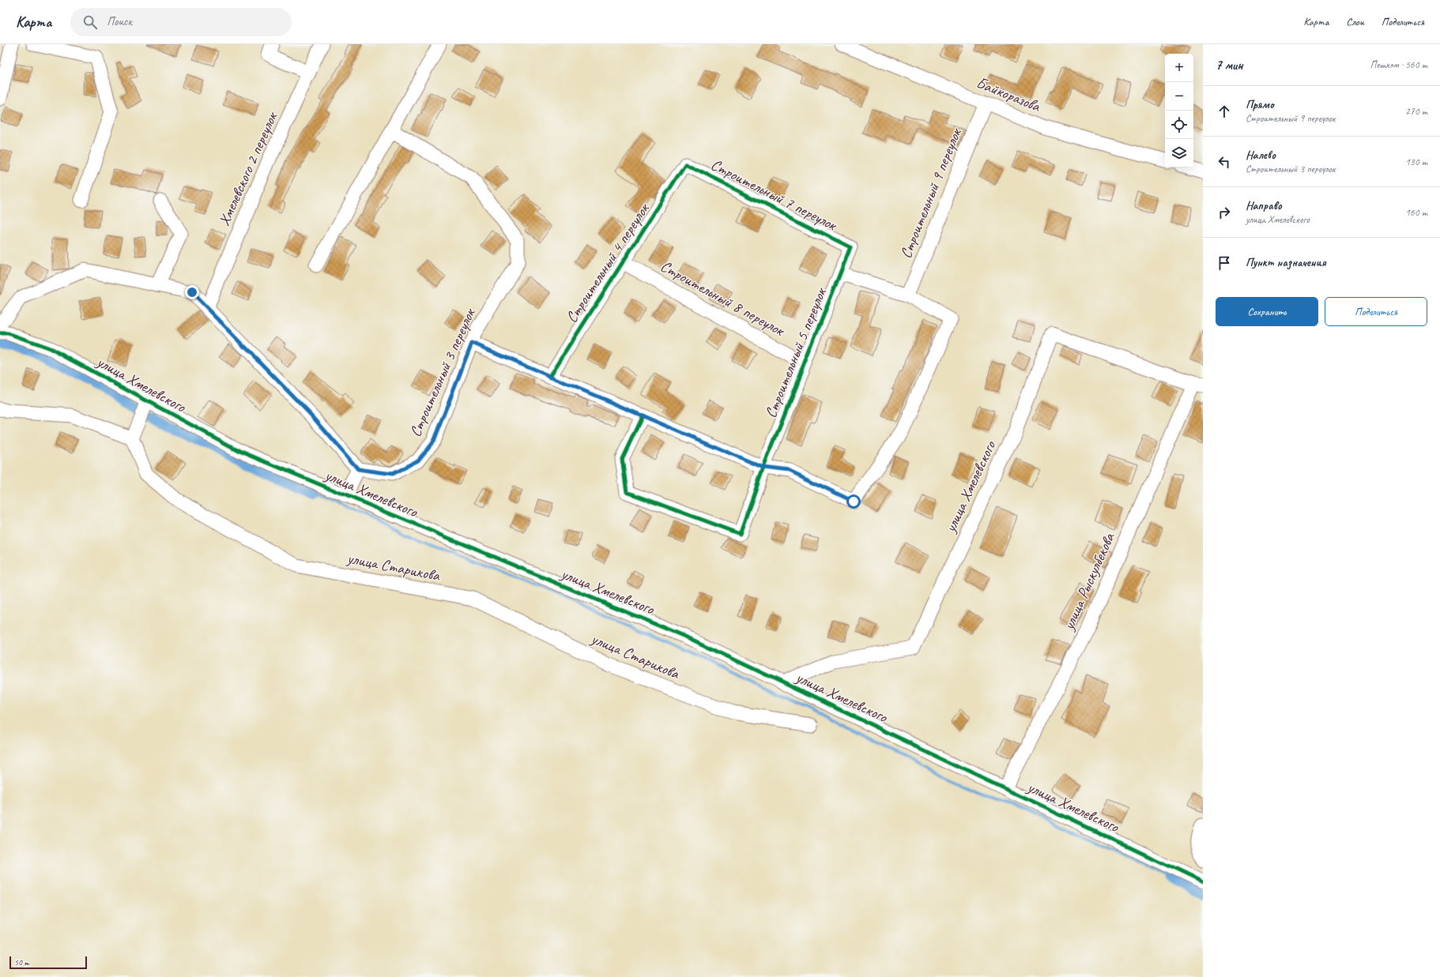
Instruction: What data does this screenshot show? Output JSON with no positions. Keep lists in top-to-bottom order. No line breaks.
{"streets":{"street":["Байкоразова","Хмелевского 2 переулок","Строительный 9 переулок","Строительный 7 переулок","Строительный 4 переулок","Строительный 8 переулок","Строительный 5 переулок","Строительный 3 переулок","улица Хмелевского","улица Старикова","улица Рыскулбекова"]},"crossings":[["Байкоразова","Строительный 9 переулок"],["Хмелевского 2 переулок","улица Хмелевского"],["Строительный 7 переулок","Строительный 4 переулок"],["Строительный 7 переулок","Строительный 5 переулок"],["Строительный 4 переулок","Строительный 8 переулок"],["Строительный 8 переулок","Строительный 5 переулок"],["Строительный 3 переулок","улица Хмелевского"],["улица Хмелевского","улица Рыскулбекова"]],"scale_bar":"50 m","page":{"header":"Карта","search":"Поиск","nav":["Карта","Слои","Поделиться"],"heading":["7 мин","Пешком · 560 m"],"map_buttons":["+","−"],"list":[["Прямо","Строительный 9 переулок","270 m"],["Налево","Строительный 3 переулок","130 m"],["Направо","улица Хмелевского","160 m"],"Пункт назначения"],"buttons":["Сохранить","Поделиться"],"scale":"50 m"}}
